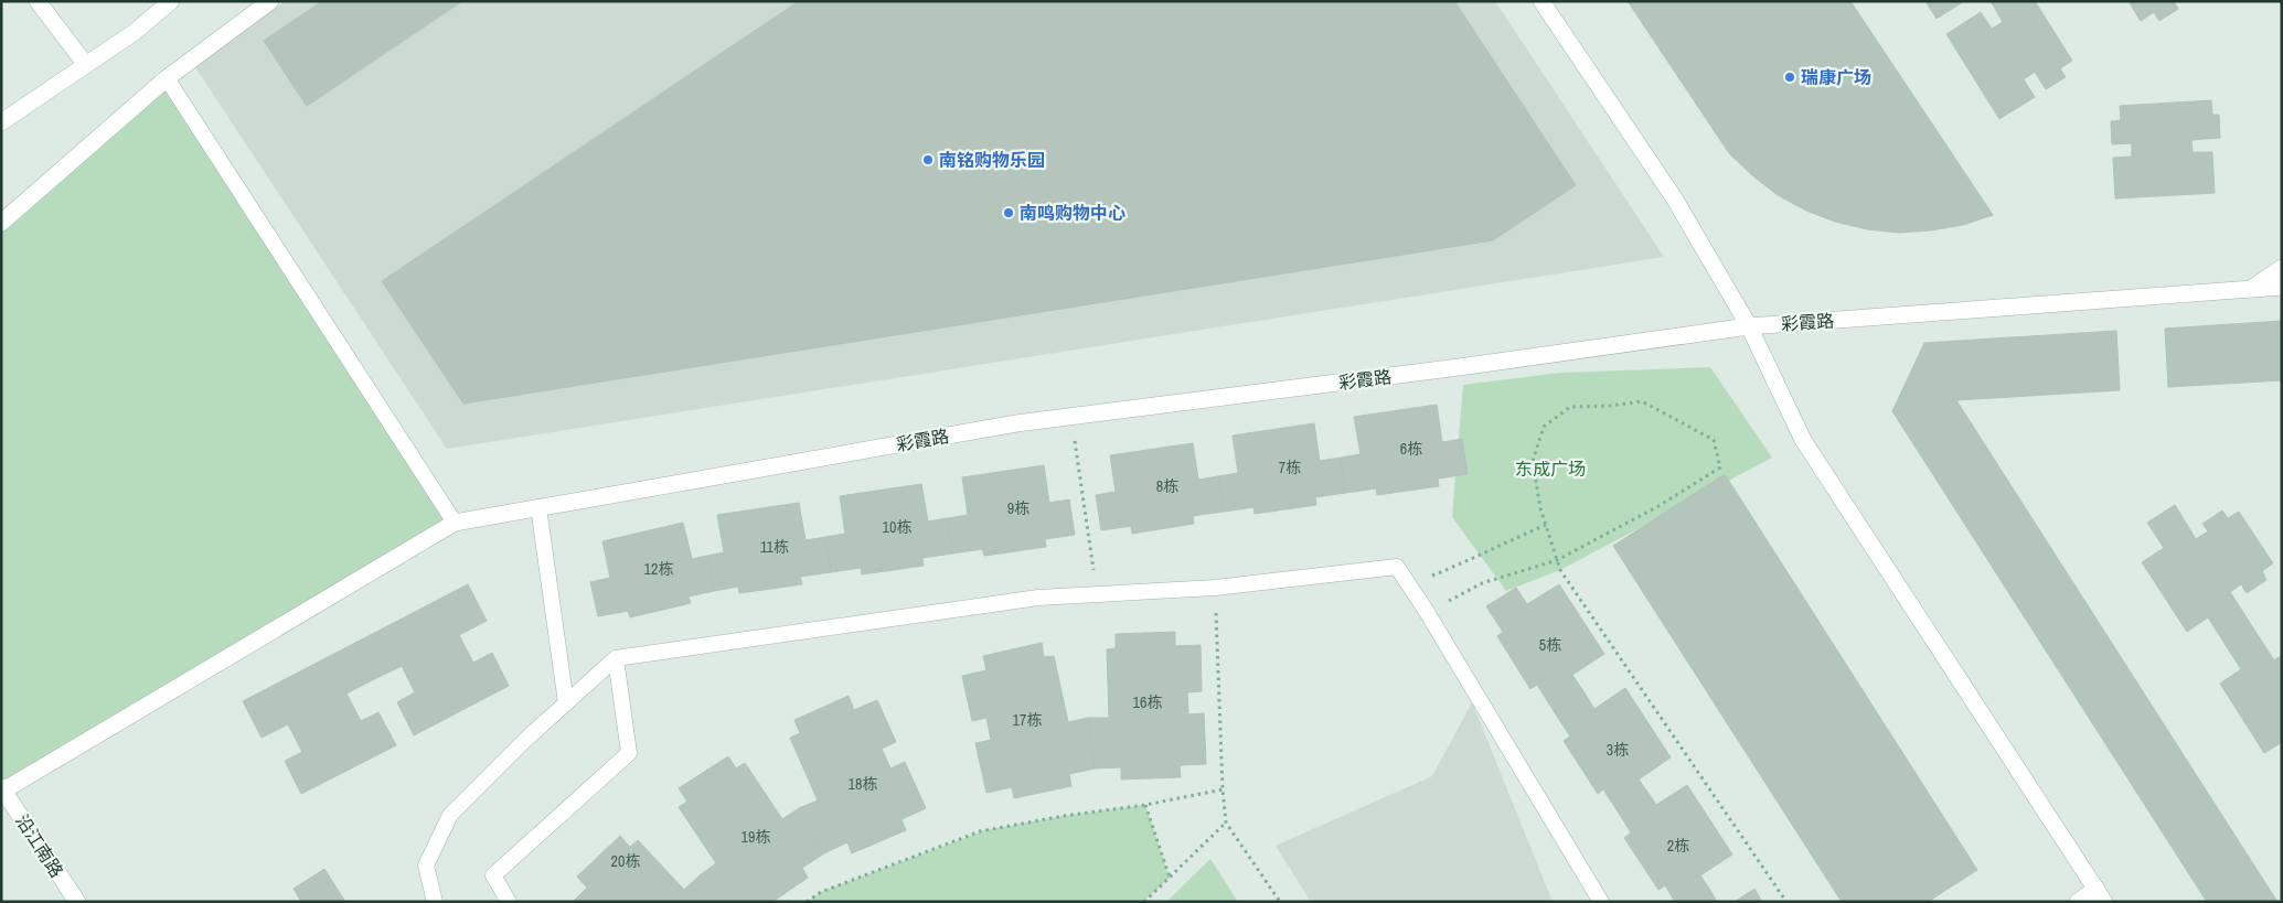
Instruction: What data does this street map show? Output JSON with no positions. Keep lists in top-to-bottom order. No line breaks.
{"streets":{"street":["彩霞路","沿江南路"]},"parks":["东成广场"],"places":["瑞康广场","南铭购物乐园","南鸣购物中心"],"house_numbers":["6栋","7栋","8栋","9栋","10栋","11栋","12栋","5栋","16栋","17栋","3栋","18栋","19栋","2栋","20栋"]}
